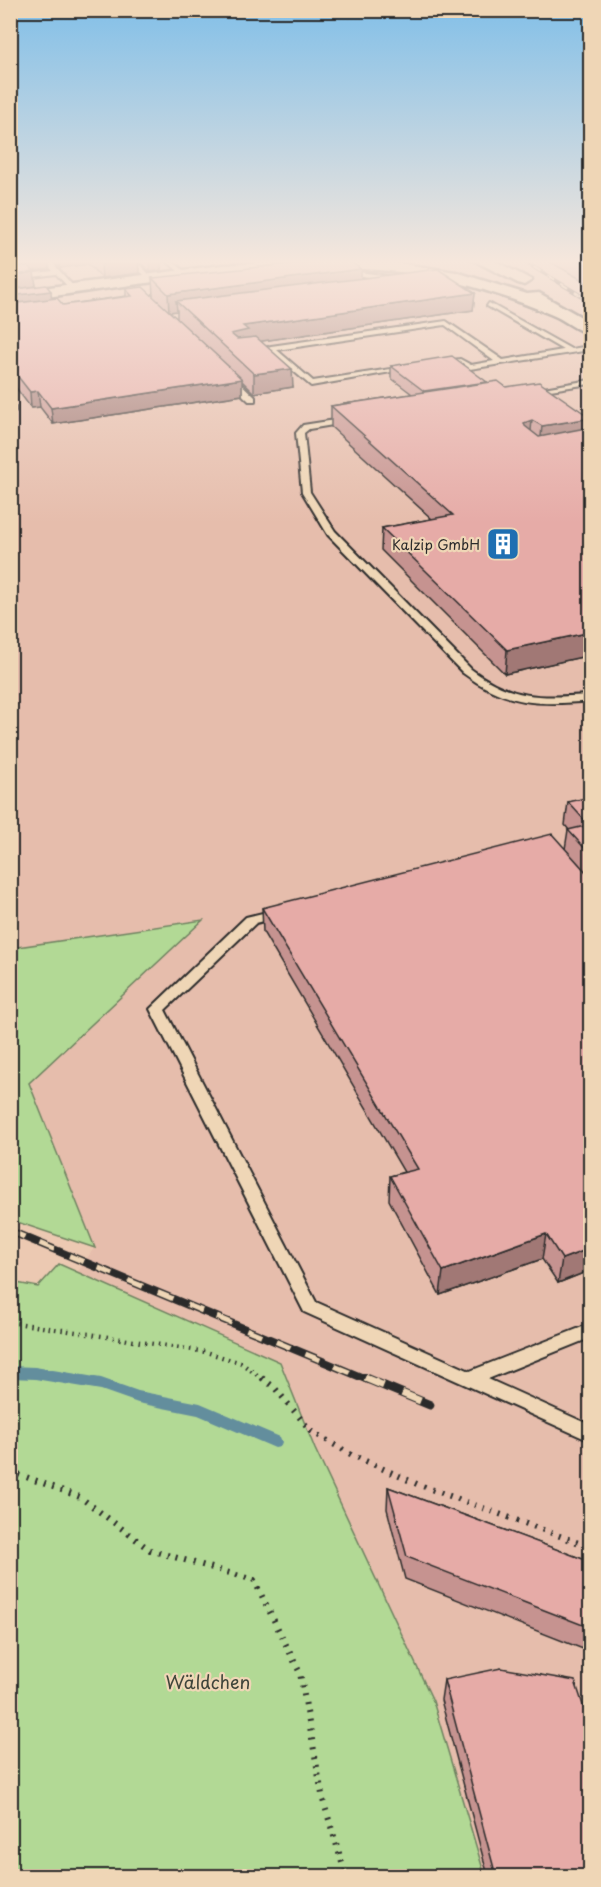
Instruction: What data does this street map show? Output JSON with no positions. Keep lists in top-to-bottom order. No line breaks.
{"parks":["Wäldchen"],"places":{"building":["Kalzip GmbH"]}}
